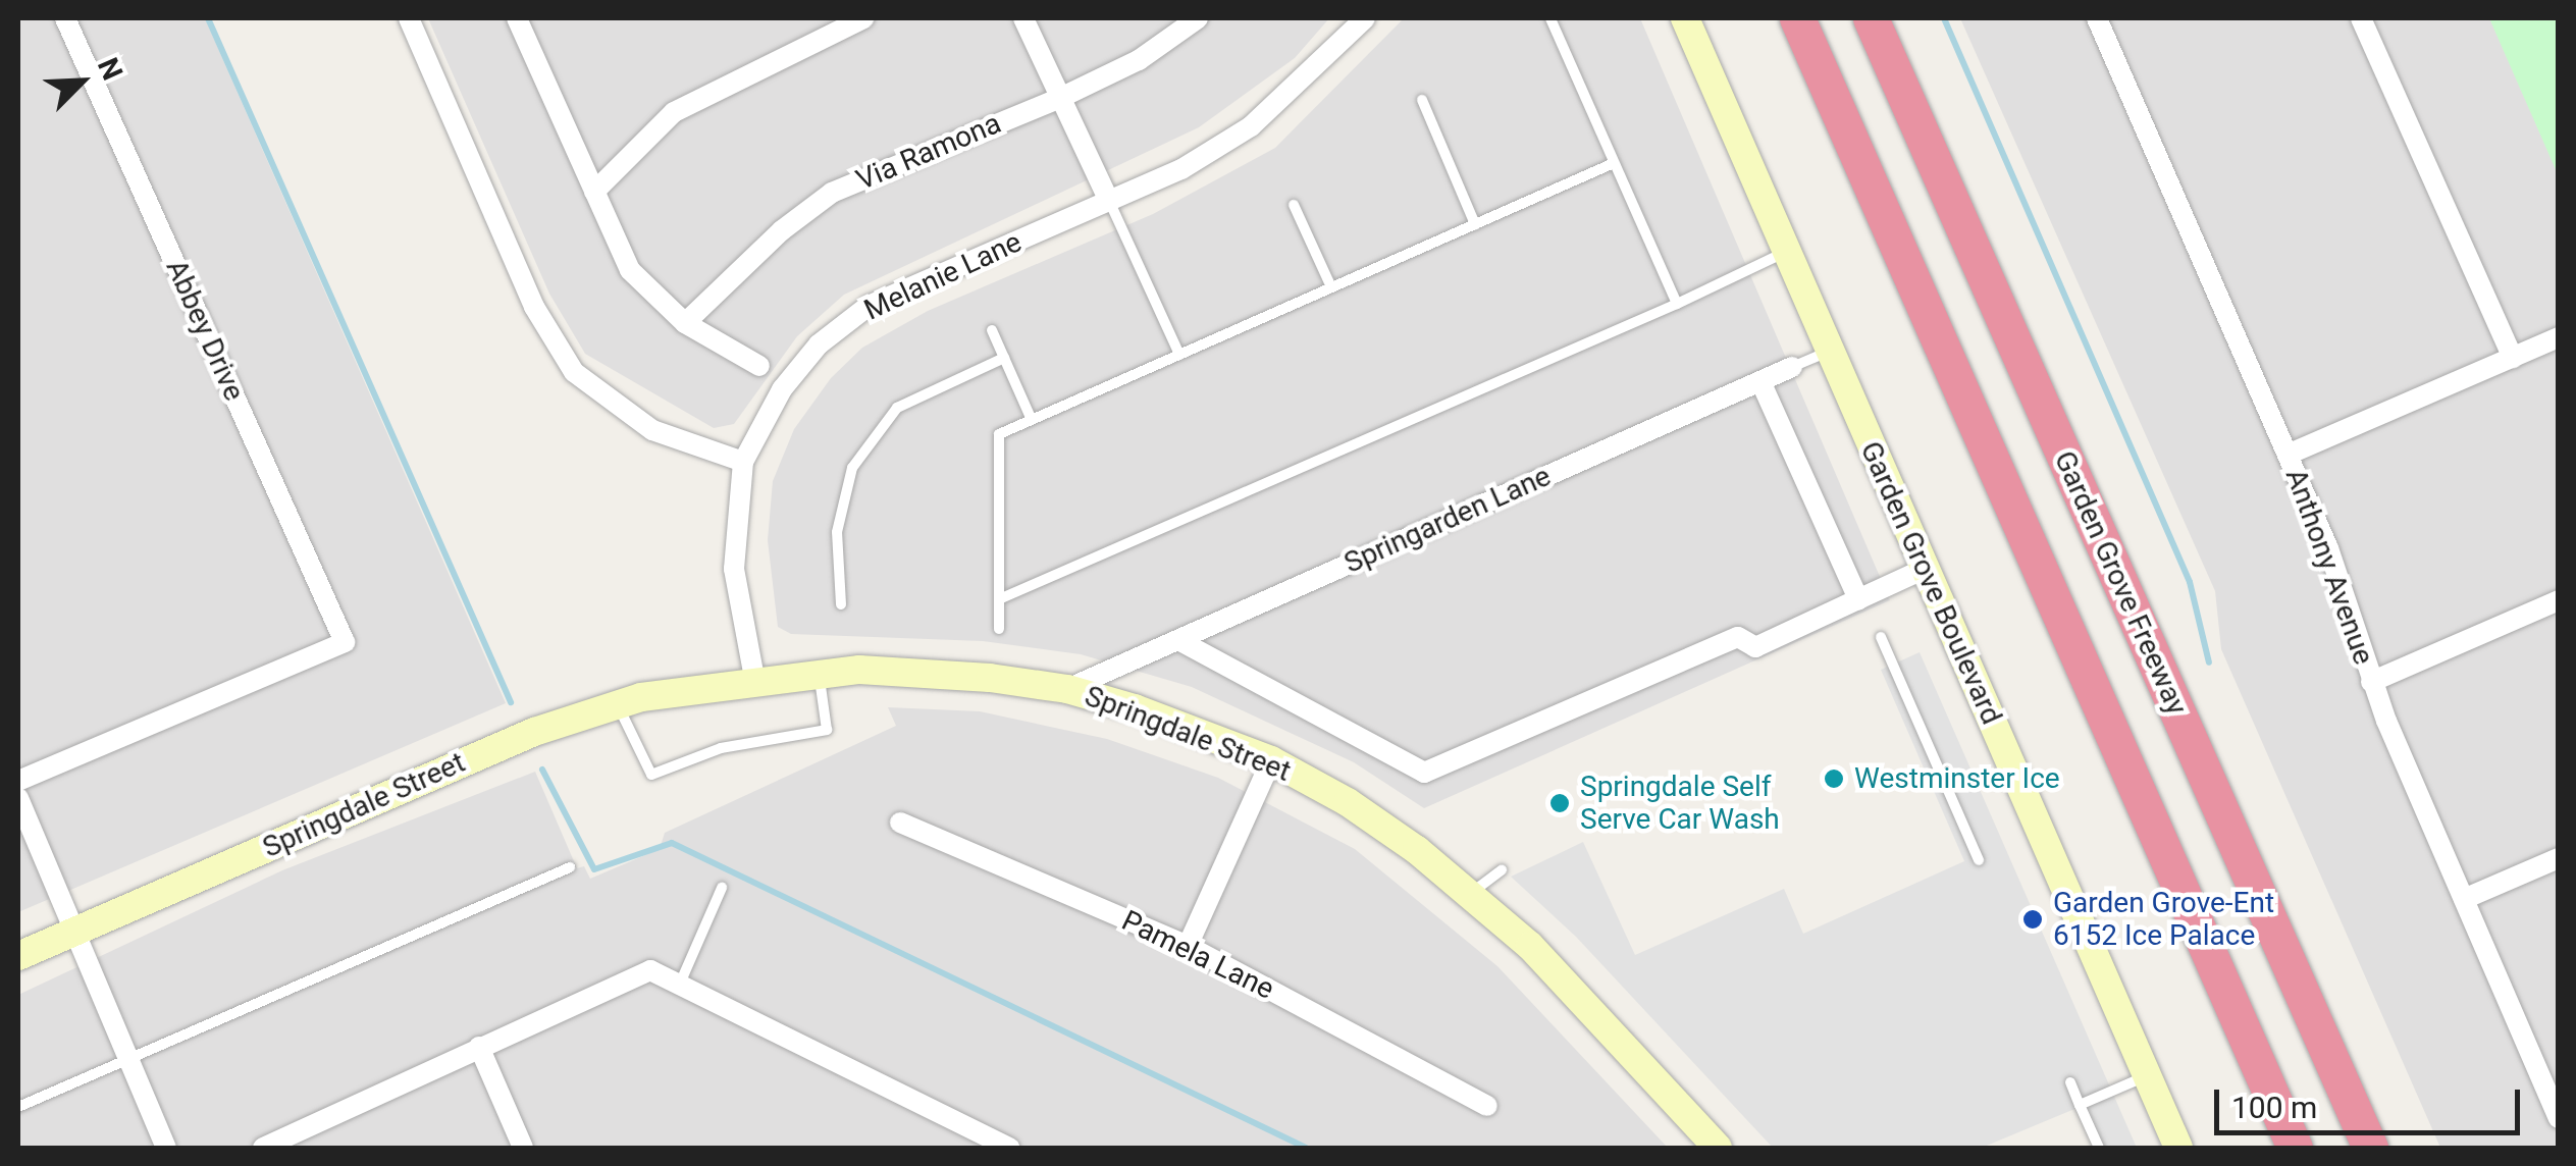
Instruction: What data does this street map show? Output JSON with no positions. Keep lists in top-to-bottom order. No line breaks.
{"streets":{"highway":["Garden Grove Freeway"],"main road":["Garden Grove Boulevard","Springdale Street"],"street":["Via Ramona","Melanie Lane","Abbey Drive","Springarden Lane","Anthony Avenue","Pamela Lane"]},"crossings":[["Melanie Lane","Springdale Street"],["Springarden Lane","Garden Grove Boulevard"],["Springarden Lane","Springdale Street"]],"places":["Westminster Ice","Springdale Self Serve Car Wash","Garden Grove-Ent 6152 Ice Palace"],"scale_bar":"100 m","north":"top right"}
